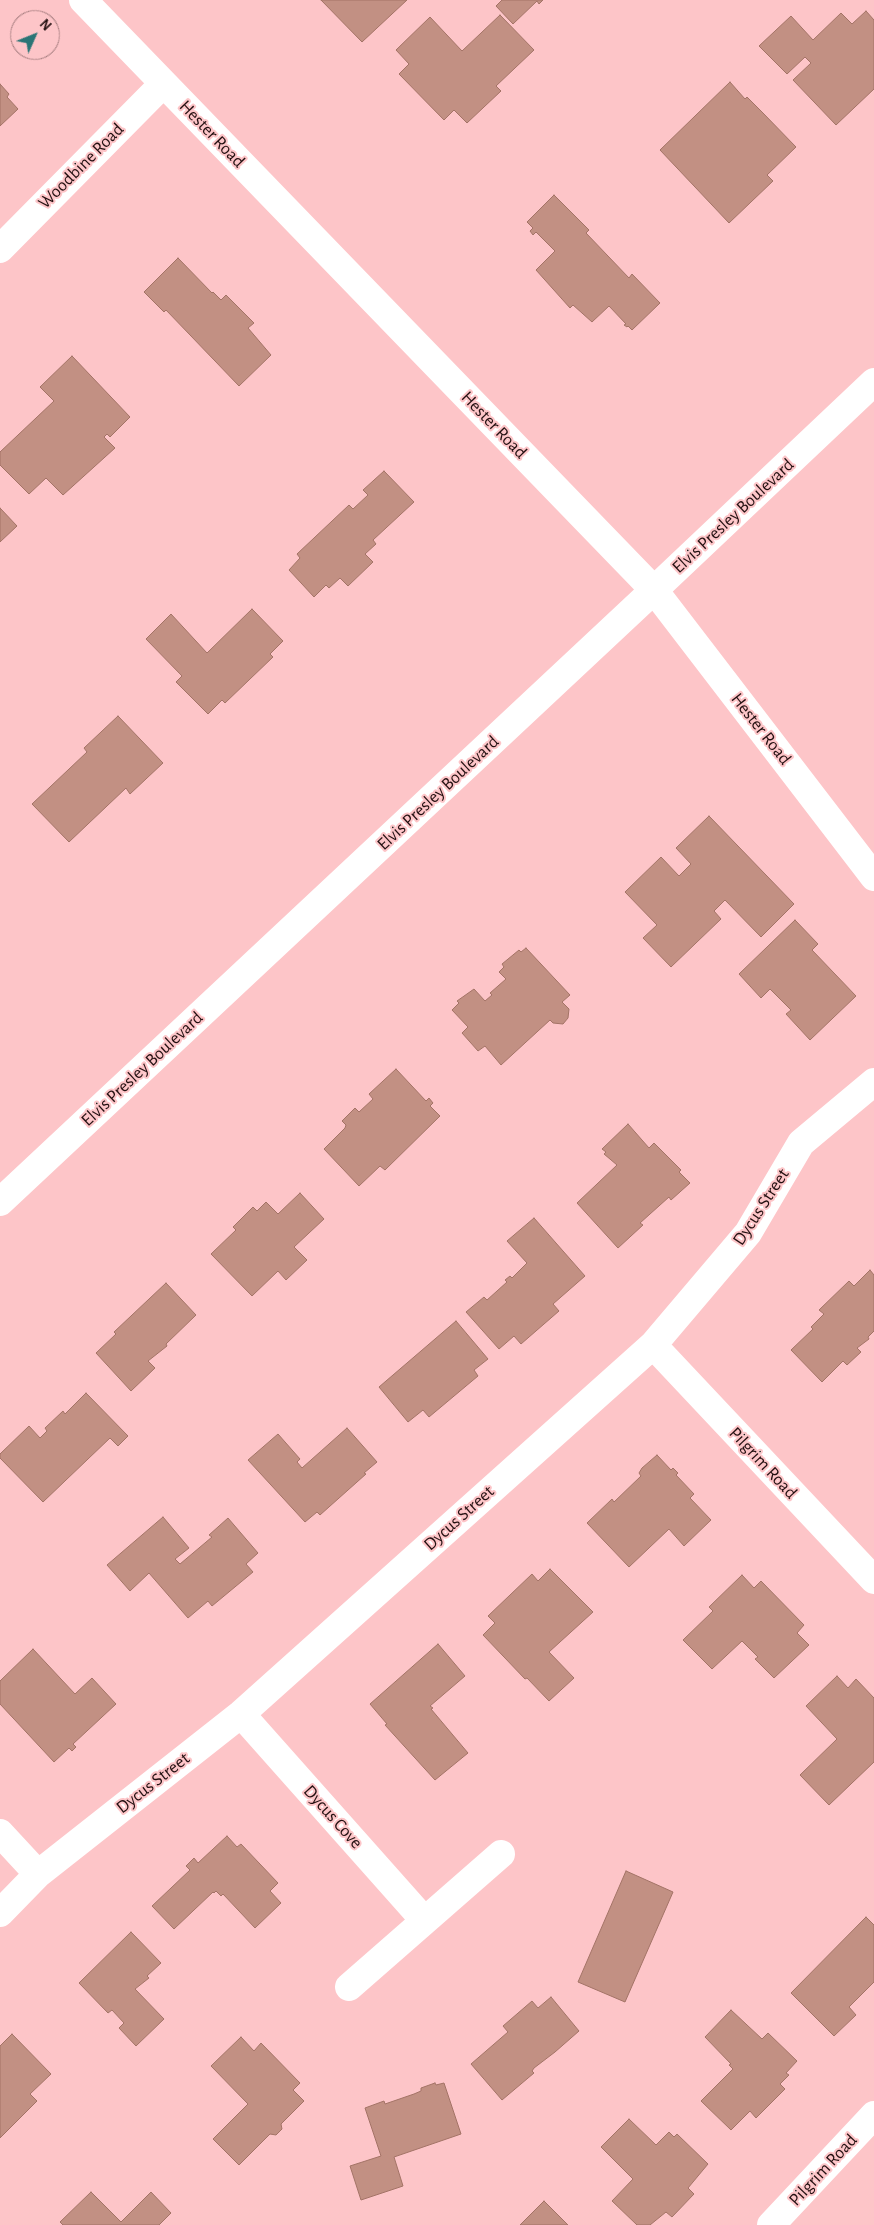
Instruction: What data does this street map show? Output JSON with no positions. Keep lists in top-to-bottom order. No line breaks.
{"streets":{"street":["Hester Road","Woodbine Road","Elvis Presley Boulevard","Dycus Street","Pilgrim Road","Dycus Cove"]},"crossings":[["Hester Road","Woodbine Road"],["Hester Road","Elvis Presley Boulevard"],["Dycus Street","Pilgrim Road"],["Dycus Street","Dycus Cove"]],"north":"top right"}
